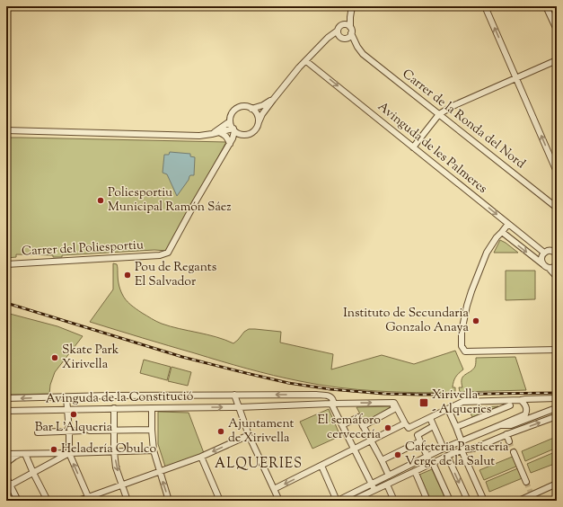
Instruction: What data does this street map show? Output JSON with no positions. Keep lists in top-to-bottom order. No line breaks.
{"streets":{"street":["Carrer de la Ronda del Nord","Avinguda de les Palmeres","Carrer del Poliesportiu","Avinguda de la Constitució"]},"one_way":["Avinguda de les Palmeres"],"districts":["ALQUERIES"],"places":{"other":["Poliesportiu Municipal Ramón Sáez","Pou de Regants El Salvador","Instituto de Secundaria Gonzalo Anaya","Skate Park Xirivella","Bar L'Alqueria","El semáforo cervecería","Ajuntament de Xirivella","Heladería Obulco","Cafeteria Pasticeria Verge de la Salut"],"transit":["Xirivella - Alqueries"]}}
